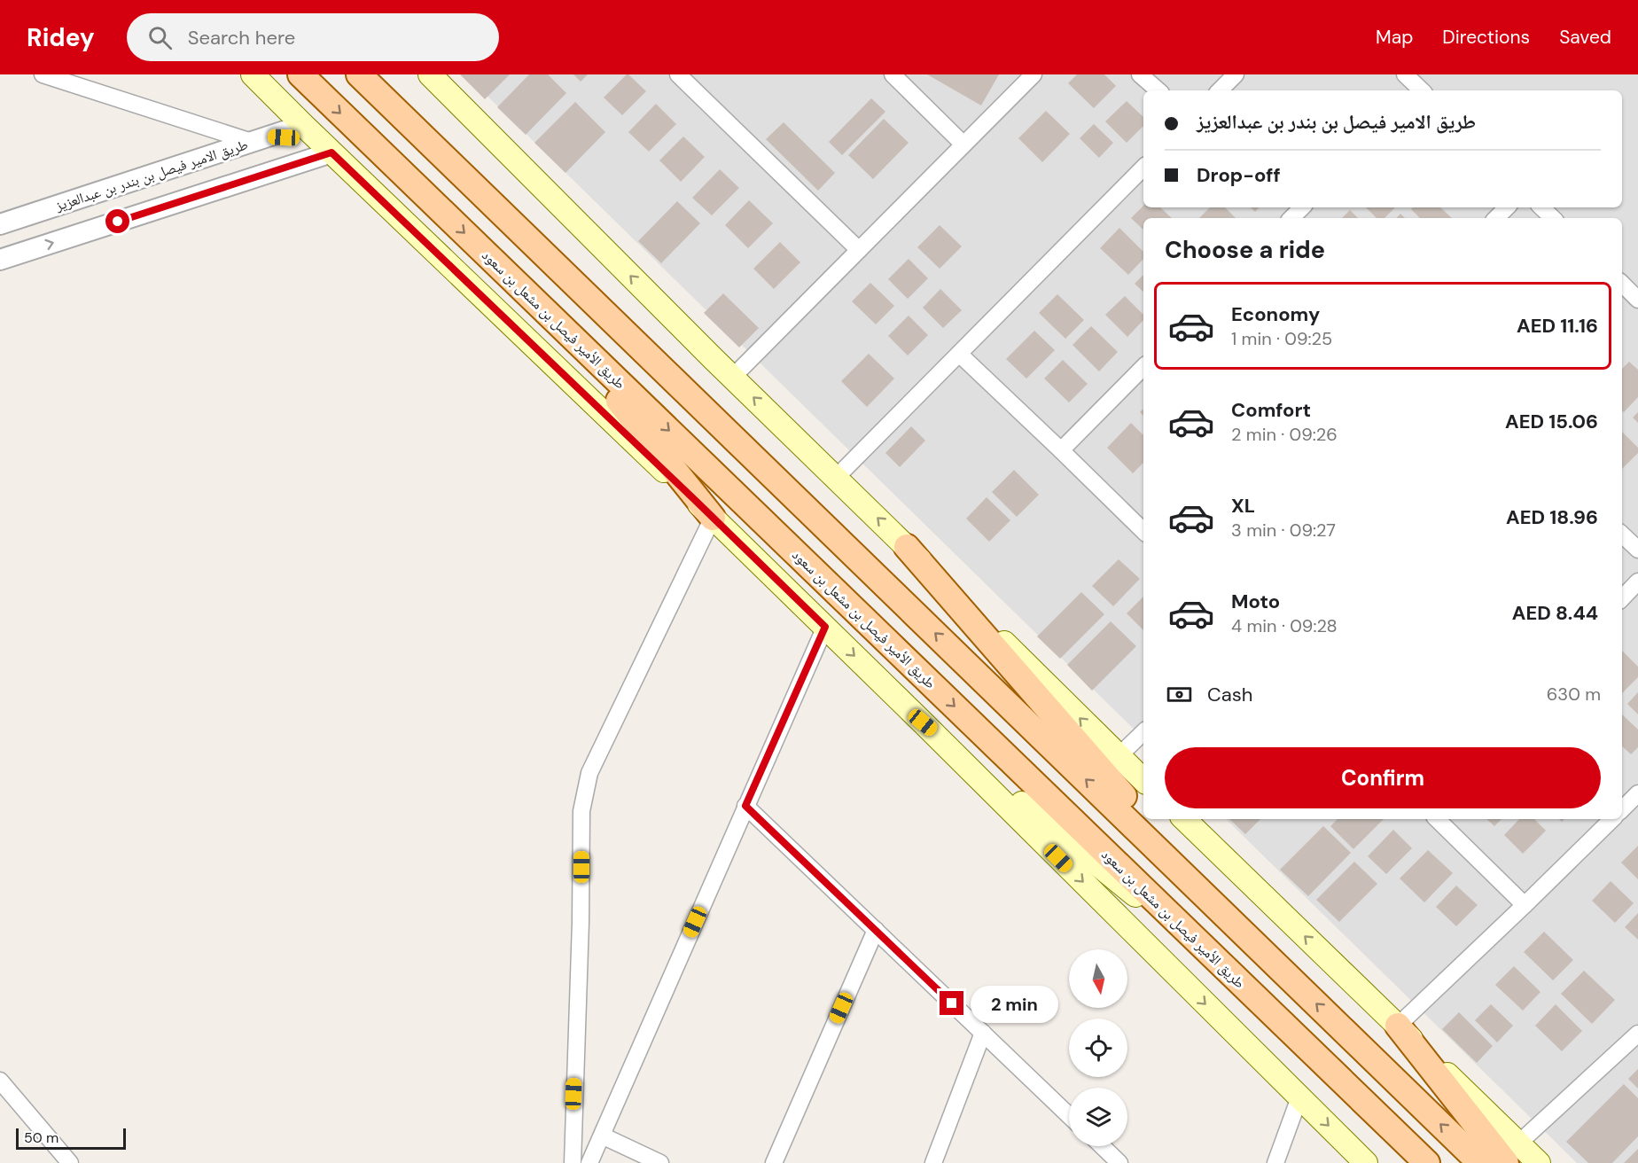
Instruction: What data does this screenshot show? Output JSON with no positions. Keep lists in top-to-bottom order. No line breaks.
{"streets":{"main road":["طريق الأمير فيصل بن مشعل بن سعود"],"street":["طريق الامير فيصل بن بندر بن عبدالعزيز"]},"scale_bar":"50 m","north":"bottom","page":{"header":"Ridey","search":"Search here","nav":["Map","Directions","Saved"],"banner":["طريق الامير فيصل بن بندر بن عبدالعزيز","Drop-off"],"heading":"Choose a ride","list":[{"name":"Economy","note":"1 min · 09:25","value":"AED 11.16"},{"name":"Comfort","note":"2 min · 09:26","value":"AED 15.06"},{"name":"XL","note":"3 min · 09:27","value":"AED 18.96"},{"name":"Moto","note":"4 min · 09:28","value":"AED 8.44"}],"pay":["Cash","630 m"],"buttons":"Confirm","bubble":"2 min","scale":"50 m"}}
